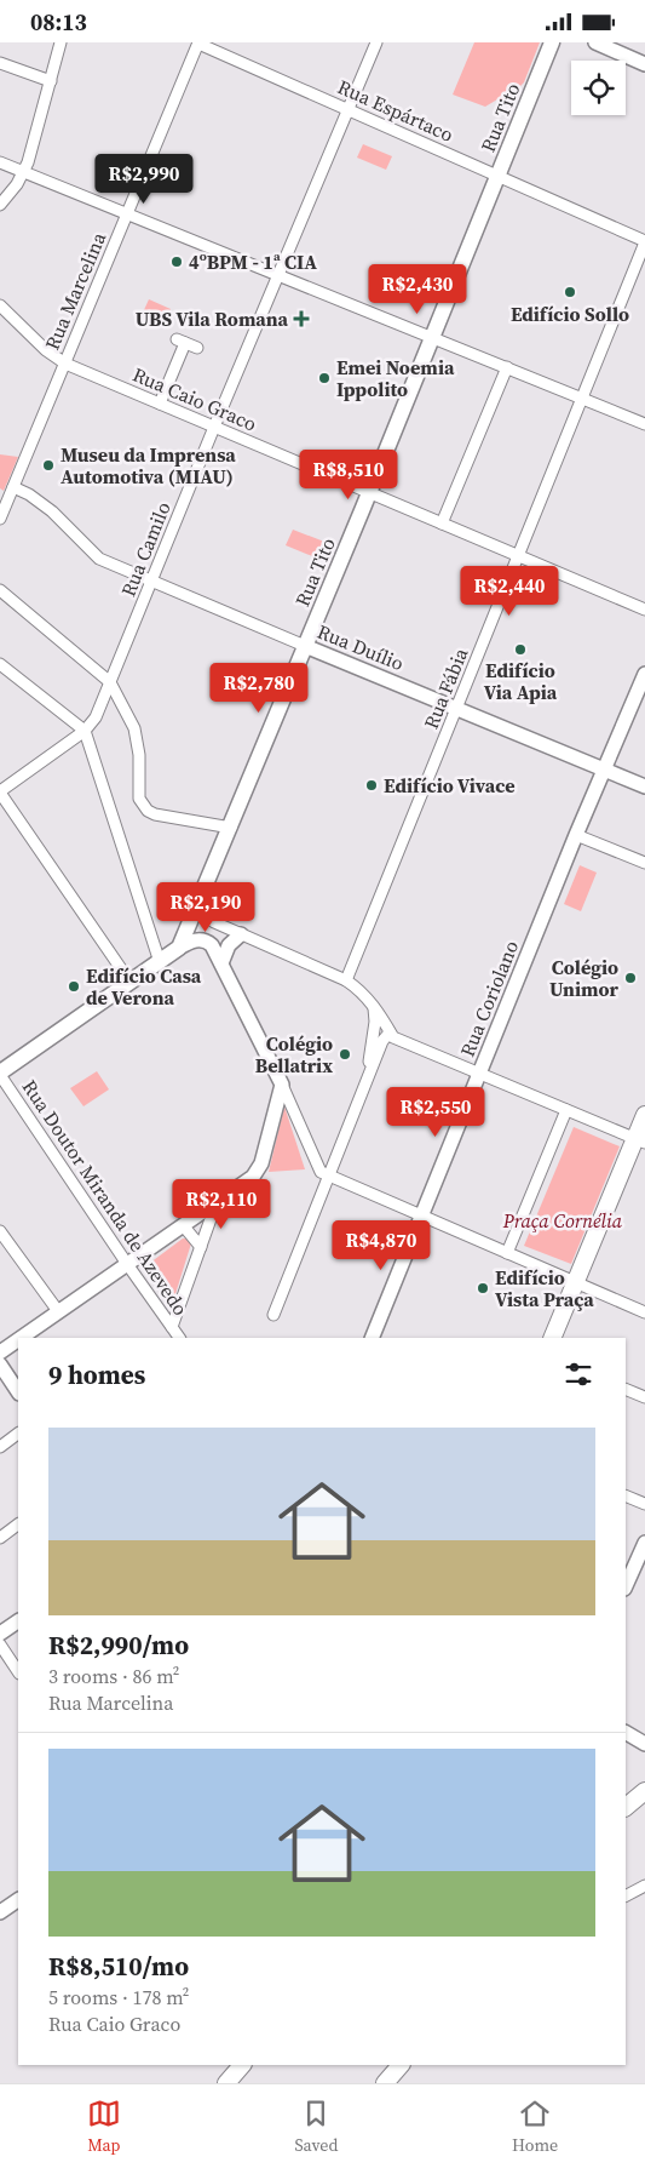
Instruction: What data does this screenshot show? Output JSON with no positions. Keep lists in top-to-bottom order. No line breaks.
{"streets":{"main road":["Rua Tito"],"street":["Rua Espártaco","Rua Marcelina","Rua Caio Graco","Rua Camilo","Rua Duílio","Rua Fábia","Rua Coriolano","Rua Doutor Miranda de Azevedo"]},"crossings":[["Rua Espártaco","Rua Tito"],["Rua Espártaco","Rua Marcelina"],["Rua Espártaco","Rua Camilo"],["Rua Espártaco","Rua Fábia"],["Rua Tito","Rua Caio Graco"],["Rua Tito","Rua Duílio"],["Rua Marcelina","Rua Caio Graco"],["Rua Marcelina","Rua Duílio"],["Rua Caio Graco","Rua Camilo"],["Rua Caio Graco","Rua Fábia"],["Rua Camilo","Rua Duílio"],["Rua Duílio","Rua Fábia"],["Rua Duílio","Rua Coriolano"]],"parks":["Praça Cornélia"],"places":{"other":["4ºBPM - 1ª CIA","Edifício Sollo","Emei Noemia Ippolito","Museu da Imprensa Automotiva (MIAU)","Edifício Via Apia","Edifício Vivace","Colégio Unimor","Edifício Casa de Verona","Colégio Bellatrix","Edifício Vista Praça"],"health":["UBS Vila Romana"]},"page":{"status":"08:13","price":["R$2,990","R$2,430","R$8,510","R$2,440","R$2,780","R$2,190","R$2,550","R$2,110","R$4,870"],"heading":"9 homes","list":[{"name":"R$2,990/mo","note":"3 rooms · 86 m² · Rua Marcelina"},{"name":"R$8,510/mo","note":"5 rooms · 178 m² · Rua Caio Graco"}],"tabs":["Map","Saved","Home"]}}
